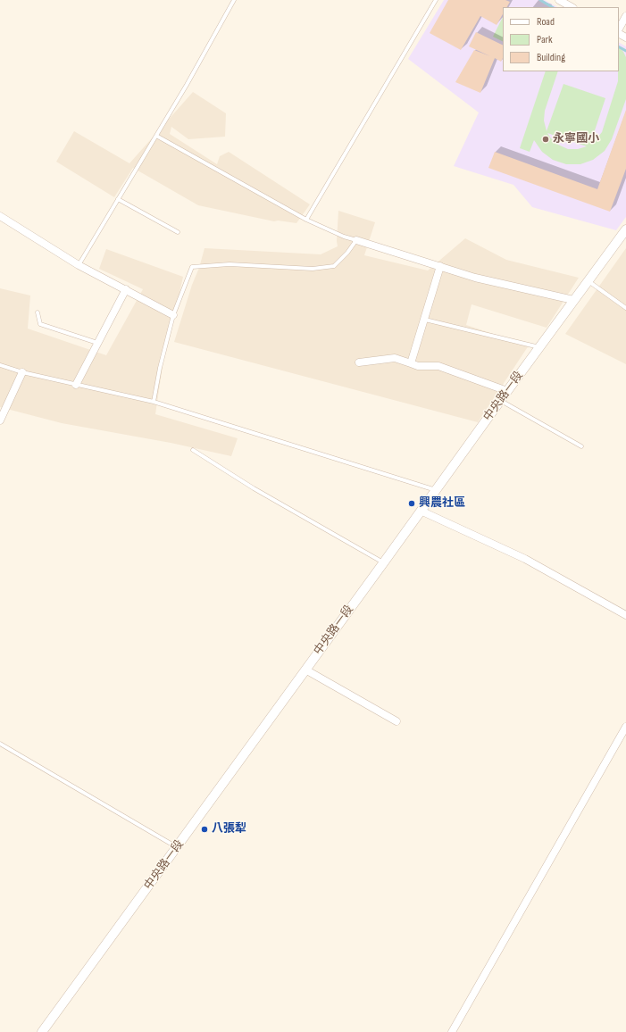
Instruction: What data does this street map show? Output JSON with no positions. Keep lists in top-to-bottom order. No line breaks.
{"streets":{"street":["中央路一段"]},"places":["永寧國小","興農社區","八張犁"],"legend":["Road","Park","Building"]}
